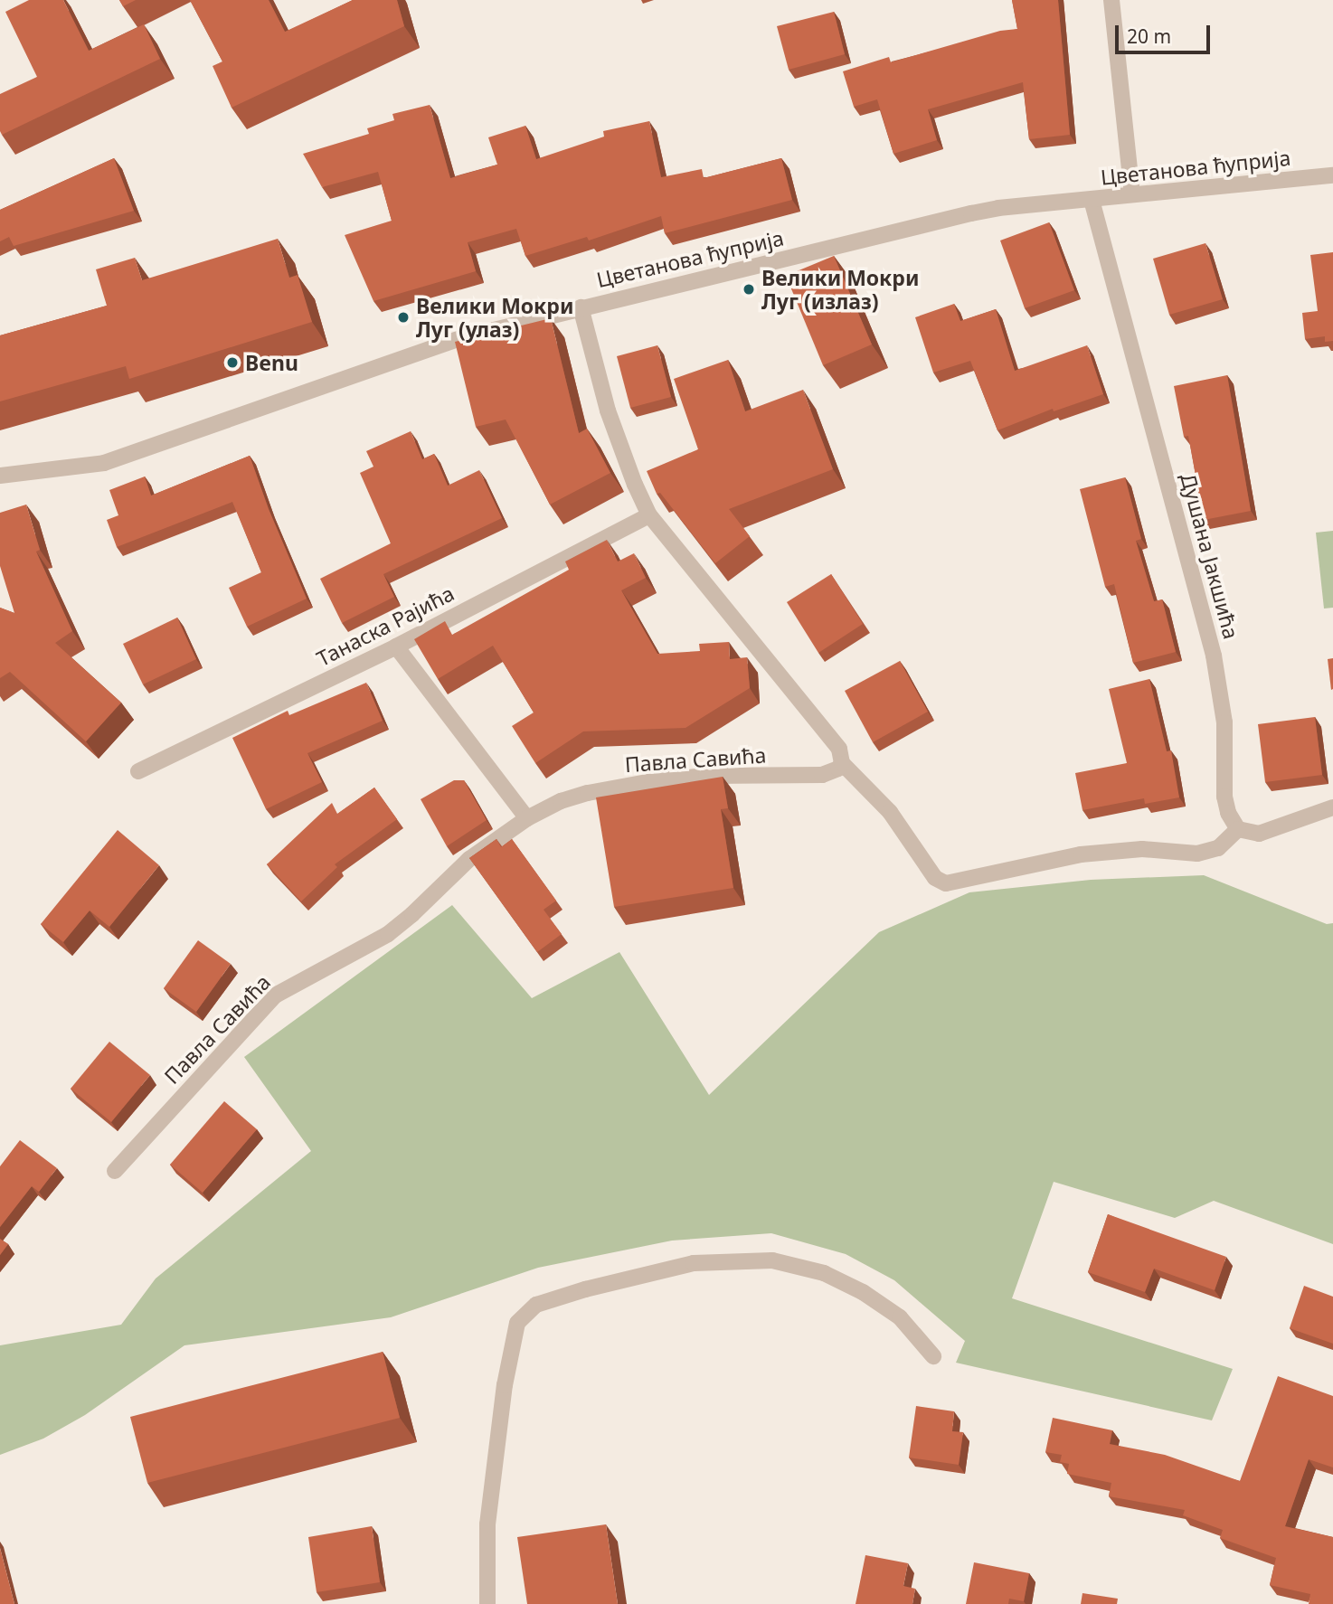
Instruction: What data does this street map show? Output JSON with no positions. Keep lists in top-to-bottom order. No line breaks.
{"streets":{"street":["Цветанова ћуприја","Душана Јакшића","Танаска Рајића","Павла Савића"]},"crossings":[["Цветанова ћуприја","Душана Јакшића"]],"places":["Велики Мокри Луг (излаз)","Велики Мокри Луг (улаз)","Benu"],"scale_bar":"20 m"}
